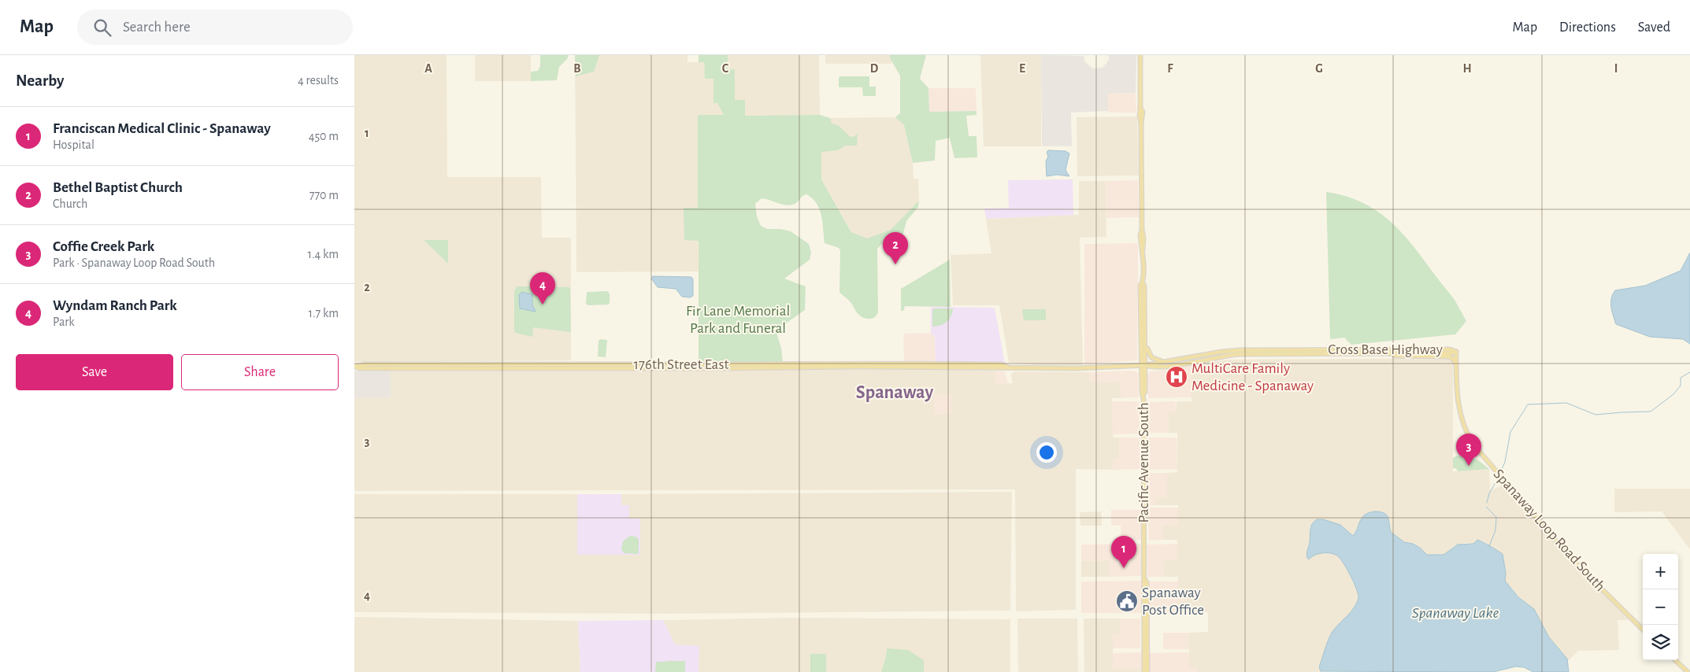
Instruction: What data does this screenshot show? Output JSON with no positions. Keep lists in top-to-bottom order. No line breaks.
{"streets":{"main road":["Cross Base Highway","176th Street East","Pacific Avenue South","Spanaway Loop Road South"]},"crossings":[["Cross Base Highway","176th Street East"],["Cross Base Highway","Pacific Avenue South"],["Cross Base Highway","Spanaway Loop Road South"],["176th Street East","Pacific Avenue South"]],"districts":["Spanaway"],"water":["Spanaway Lake"],"parks":["Fir Lane Memorial Park and Funeral"],"places":{"hospital":["MultiCare Family Medicine - Spanaway"],"public building":["Spanaway Post Office"]},"page":{"header":"Map","search":"Search here","nav":["Map","Directions","Saved"],"heading":["Nearby","4 results"],"list":[{"mark":"1","name":"Franciscan Medical Clinic - Spanaway","note":"Hospital","value":"450 m"},{"mark":"2","name":"Bethel Baptist Church","note":"Church","value":"770 m"},{"mark":"3","name":"Coffie Creek Park","note":"Park · Spanaway Loop Road South","value":"1.4 km"},{"mark":"4","name":"Wyndam Ranch Park","note":"Park","value":"1.7 km"}],"pins":["2","4","3","1"],"buttons":["Save","Share"],"map_buttons":["+","−"]},"grid":{"columns":["A","B","C","D","E","F","G","H","I"],"rows":["1","2","3","4"]}}
